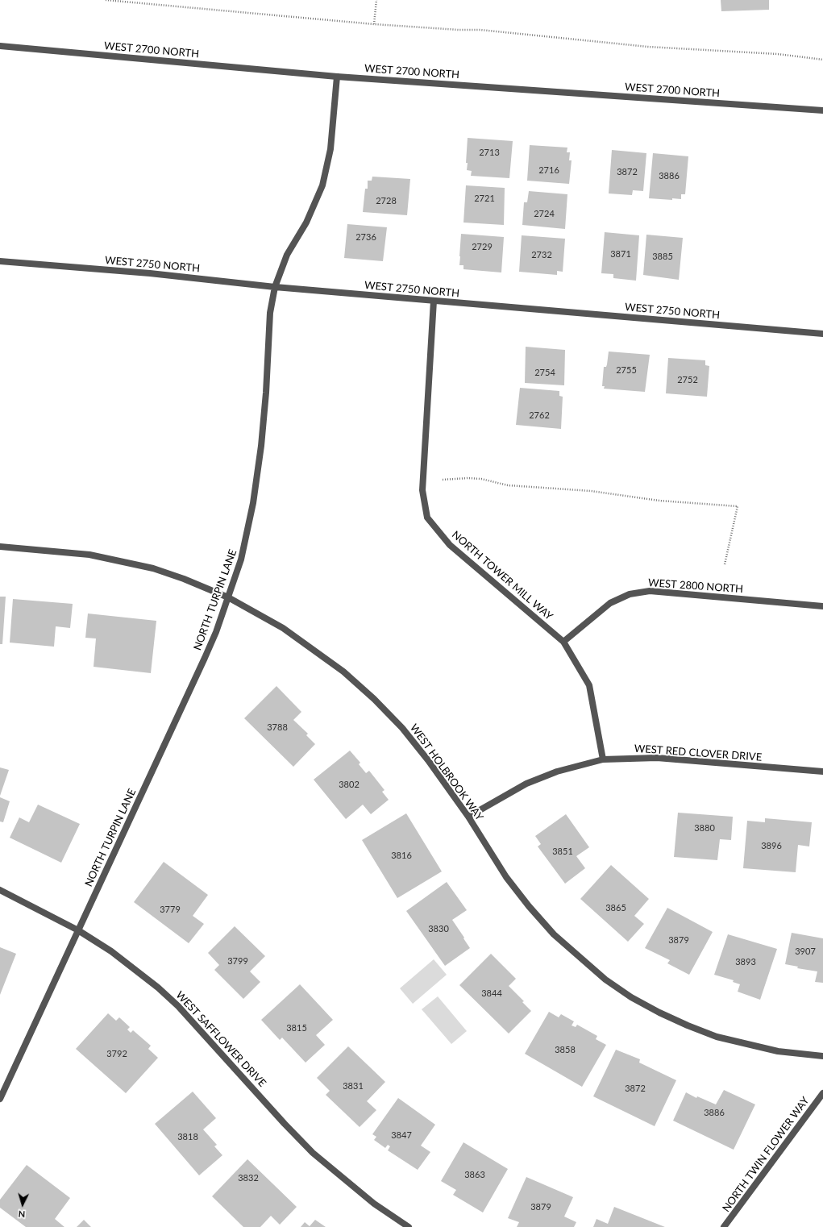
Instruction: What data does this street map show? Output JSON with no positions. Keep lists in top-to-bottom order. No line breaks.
{"streets":{"street":["WEST 2700 NORTH","WEST 2750 NORTH","NORTH TOWER MILL WAY","WEST 2800 NORTH","NORTH TURPIN LANE","WEST RED CLOVER DRIVE","WEST HOLBROOK WAY","WEST SAFFLOWER DRIVE","NORTH TWIN FLOWER WAY"]},"crossings":[["WEST 2700 NORTH","NORTH TURPIN LANE"],["WEST 2750 NORTH","NORTH TOWER MILL WAY"],["WEST 2750 NORTH","NORTH TURPIN LANE"],["NORTH TOWER MILL WAY","WEST 2800 NORTH"],["NORTH TOWER MILL WAY","WEST RED CLOVER DRIVE"],["NORTH TURPIN LANE","WEST HOLBROOK WAY"],["NORTH TURPIN LANE","WEST SAFFLOWER DRIVE"],["WEST RED CLOVER DRIVE","WEST HOLBROOK WAY"]],"house_numbers":["2713","2716","3872","3886","2721","2728","2724","2736","2729","3871","2732","3885","2755","2754","2752","2762","3788","3802","3880","3896","3851","3816","3865","3779","3830","3879","3907","3799","3893","3844","3815","3858","3792","3831","3872","3886","3847","3818","3863","3832","3879"],"north":"bottom"}
